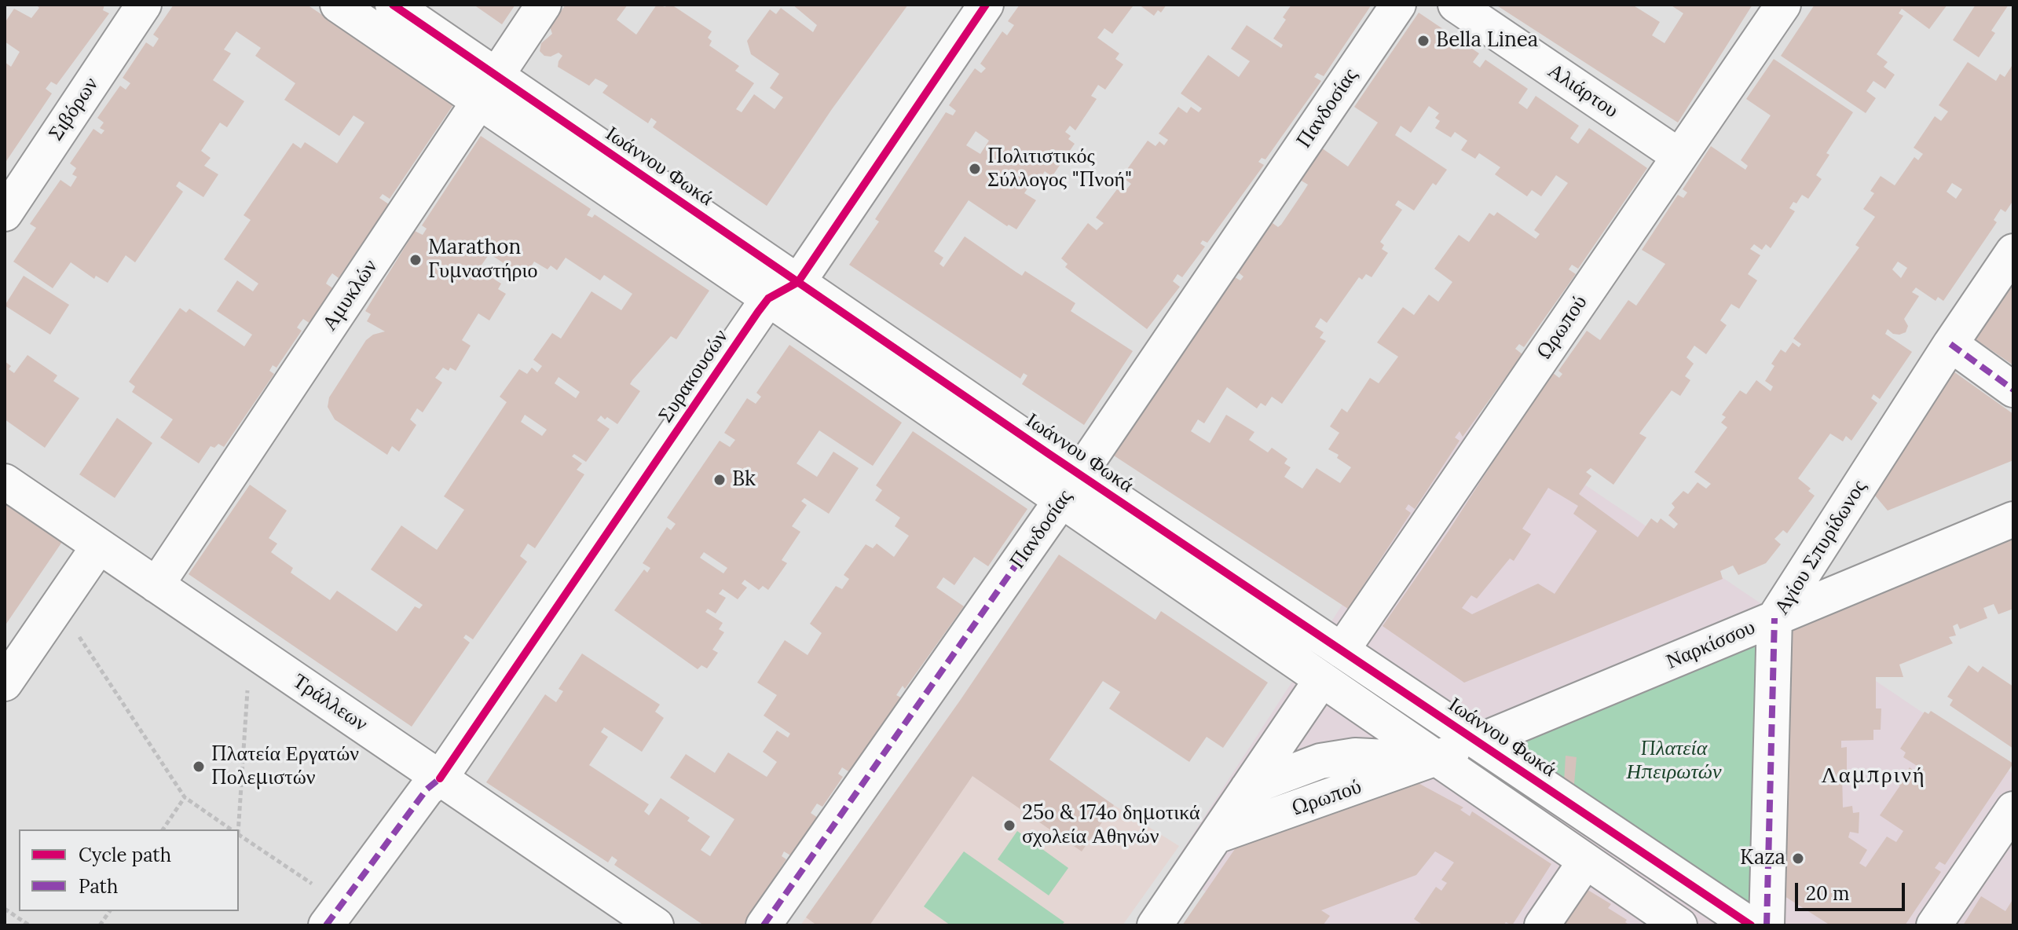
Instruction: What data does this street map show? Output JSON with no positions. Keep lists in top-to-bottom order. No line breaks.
{"streets":{"street":["Αλιάρτου","Πανδοσίας","Σιβόρων","Ιωάννου Φωκά","Αμυκλών","Ωρωπού","Συρακουσών","Αγίου Σπυρίδωνος","Ναρκίσσου","Τράλλεων"]},"crossings":[["Αλιάρτου","Ωρωπού"],["Πανδοσίας","Ιωάννου Φωκά"],["Ιωάννου Φωκά","Αμυκλών"],["Ιωάννου Φωκά","Ωρωπού"],["Ιωάννου Φωκά","Συρακουσών"],["Ιωάννου Φωκά","Ναρκίσσου"],["Αμυκλών","Τράλλεων"],["Ωρωπού","Ναρκίσσου"],["Συρακουσών","Τράλλεων"],["Αγίου Σπυρίδωνος","Ναρκίσσου"]],"districts":["Λαμπρινή"],"parks":["Πλατεία Ηπειρωτών"],"places":["Bella Linea","Πολιτιστικός Σύλλογος \"Πνοή\"","Marathon Γυμναστήριο","Bk","Πλατεία Εργατών Πολεμιστών","25ο & 174ο δημοτικά σχολεία Αθηνών","Kaza"],"legend":["Cycle path","Path"],"scale_bar":"20 m"}
